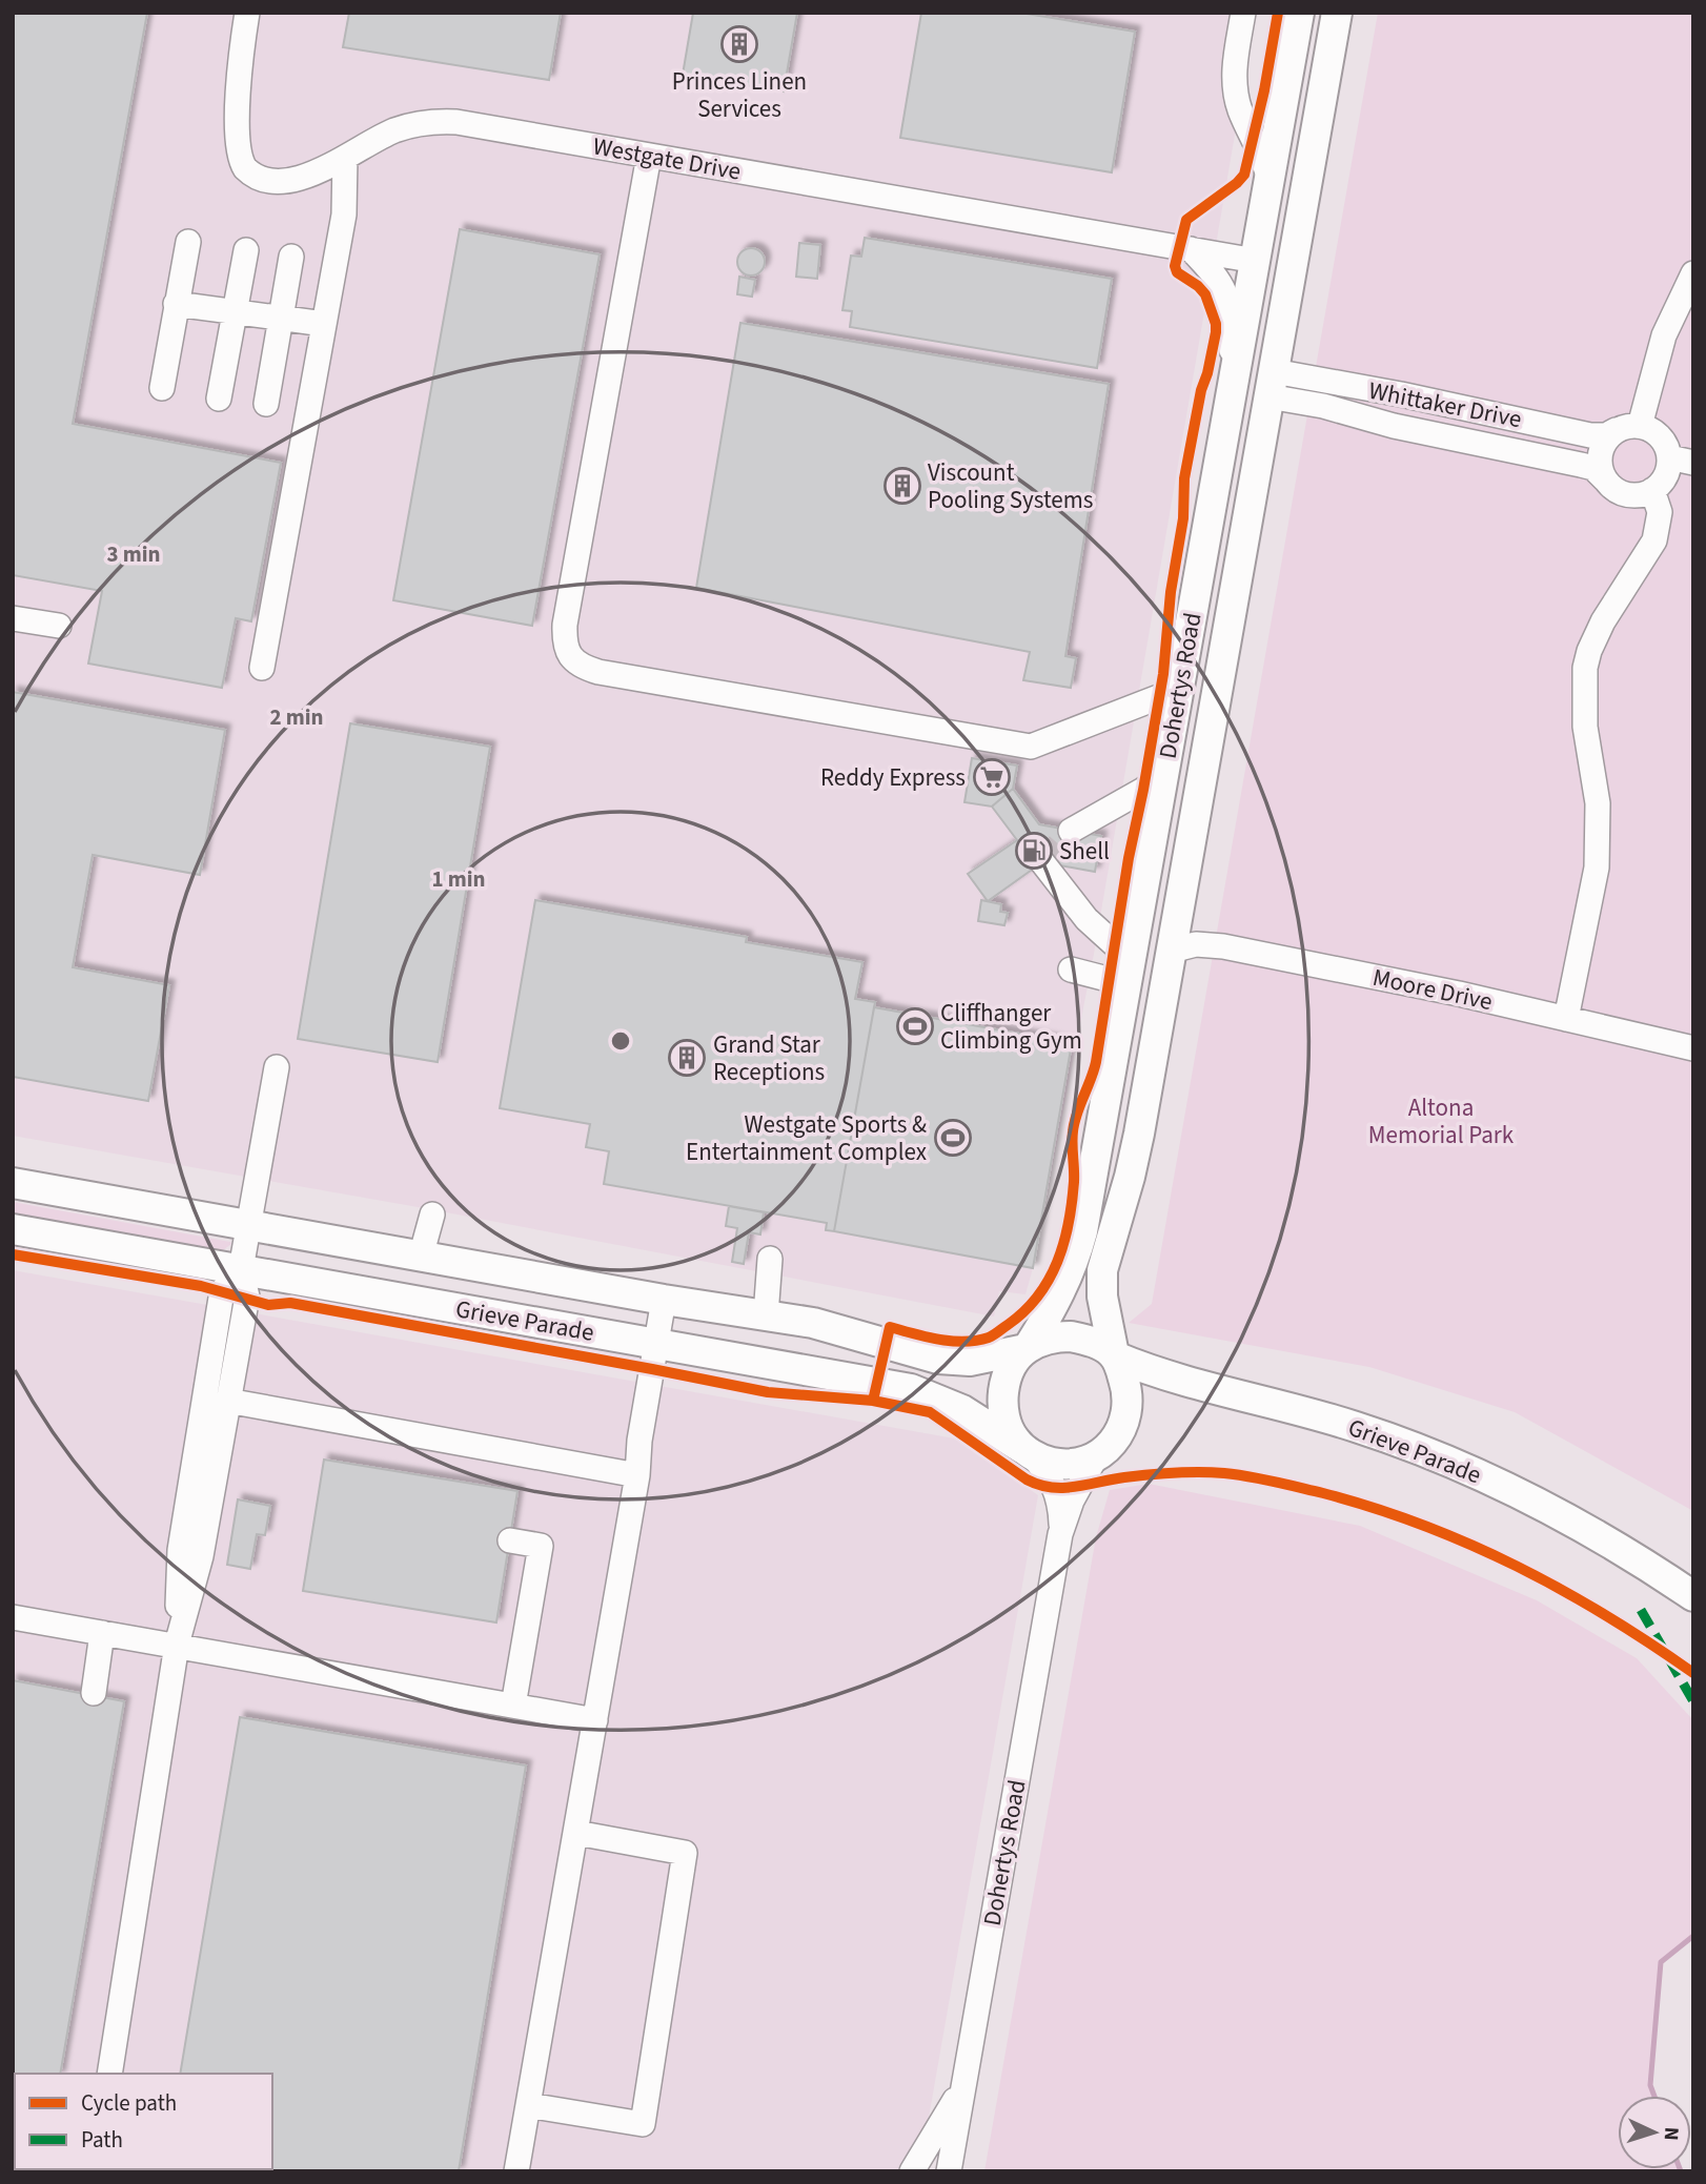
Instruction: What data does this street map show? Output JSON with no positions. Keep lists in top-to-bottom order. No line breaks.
{"streets":{"main road":["Dohertys Road","Grieve Parade"],"street":["Westgate Drive","Whittaker Drive","Moore Drive"]},"crossings":[["Westgate Drive","Dohertys Road"],["Whittaker Drive","Dohertys Road"],["Dohertys Road","Moore Drive"],["Dohertys Road","Grieve Parade"]],"parks":["Altona Memorial Park"],"places":{"building":["Princes Linen Services","Viscount Pooling Systems","Grand Star Receptions"],"supermarket":["Reddy Express"],"fuel station":["Shell"],"sports":["Cliffhanger Climbing Gym","Westgate Sports & Entertainment Complex"]},"legend":["Cycle path","Path"],"north":"right","rings":["3 min","2 min","1 min"]}
